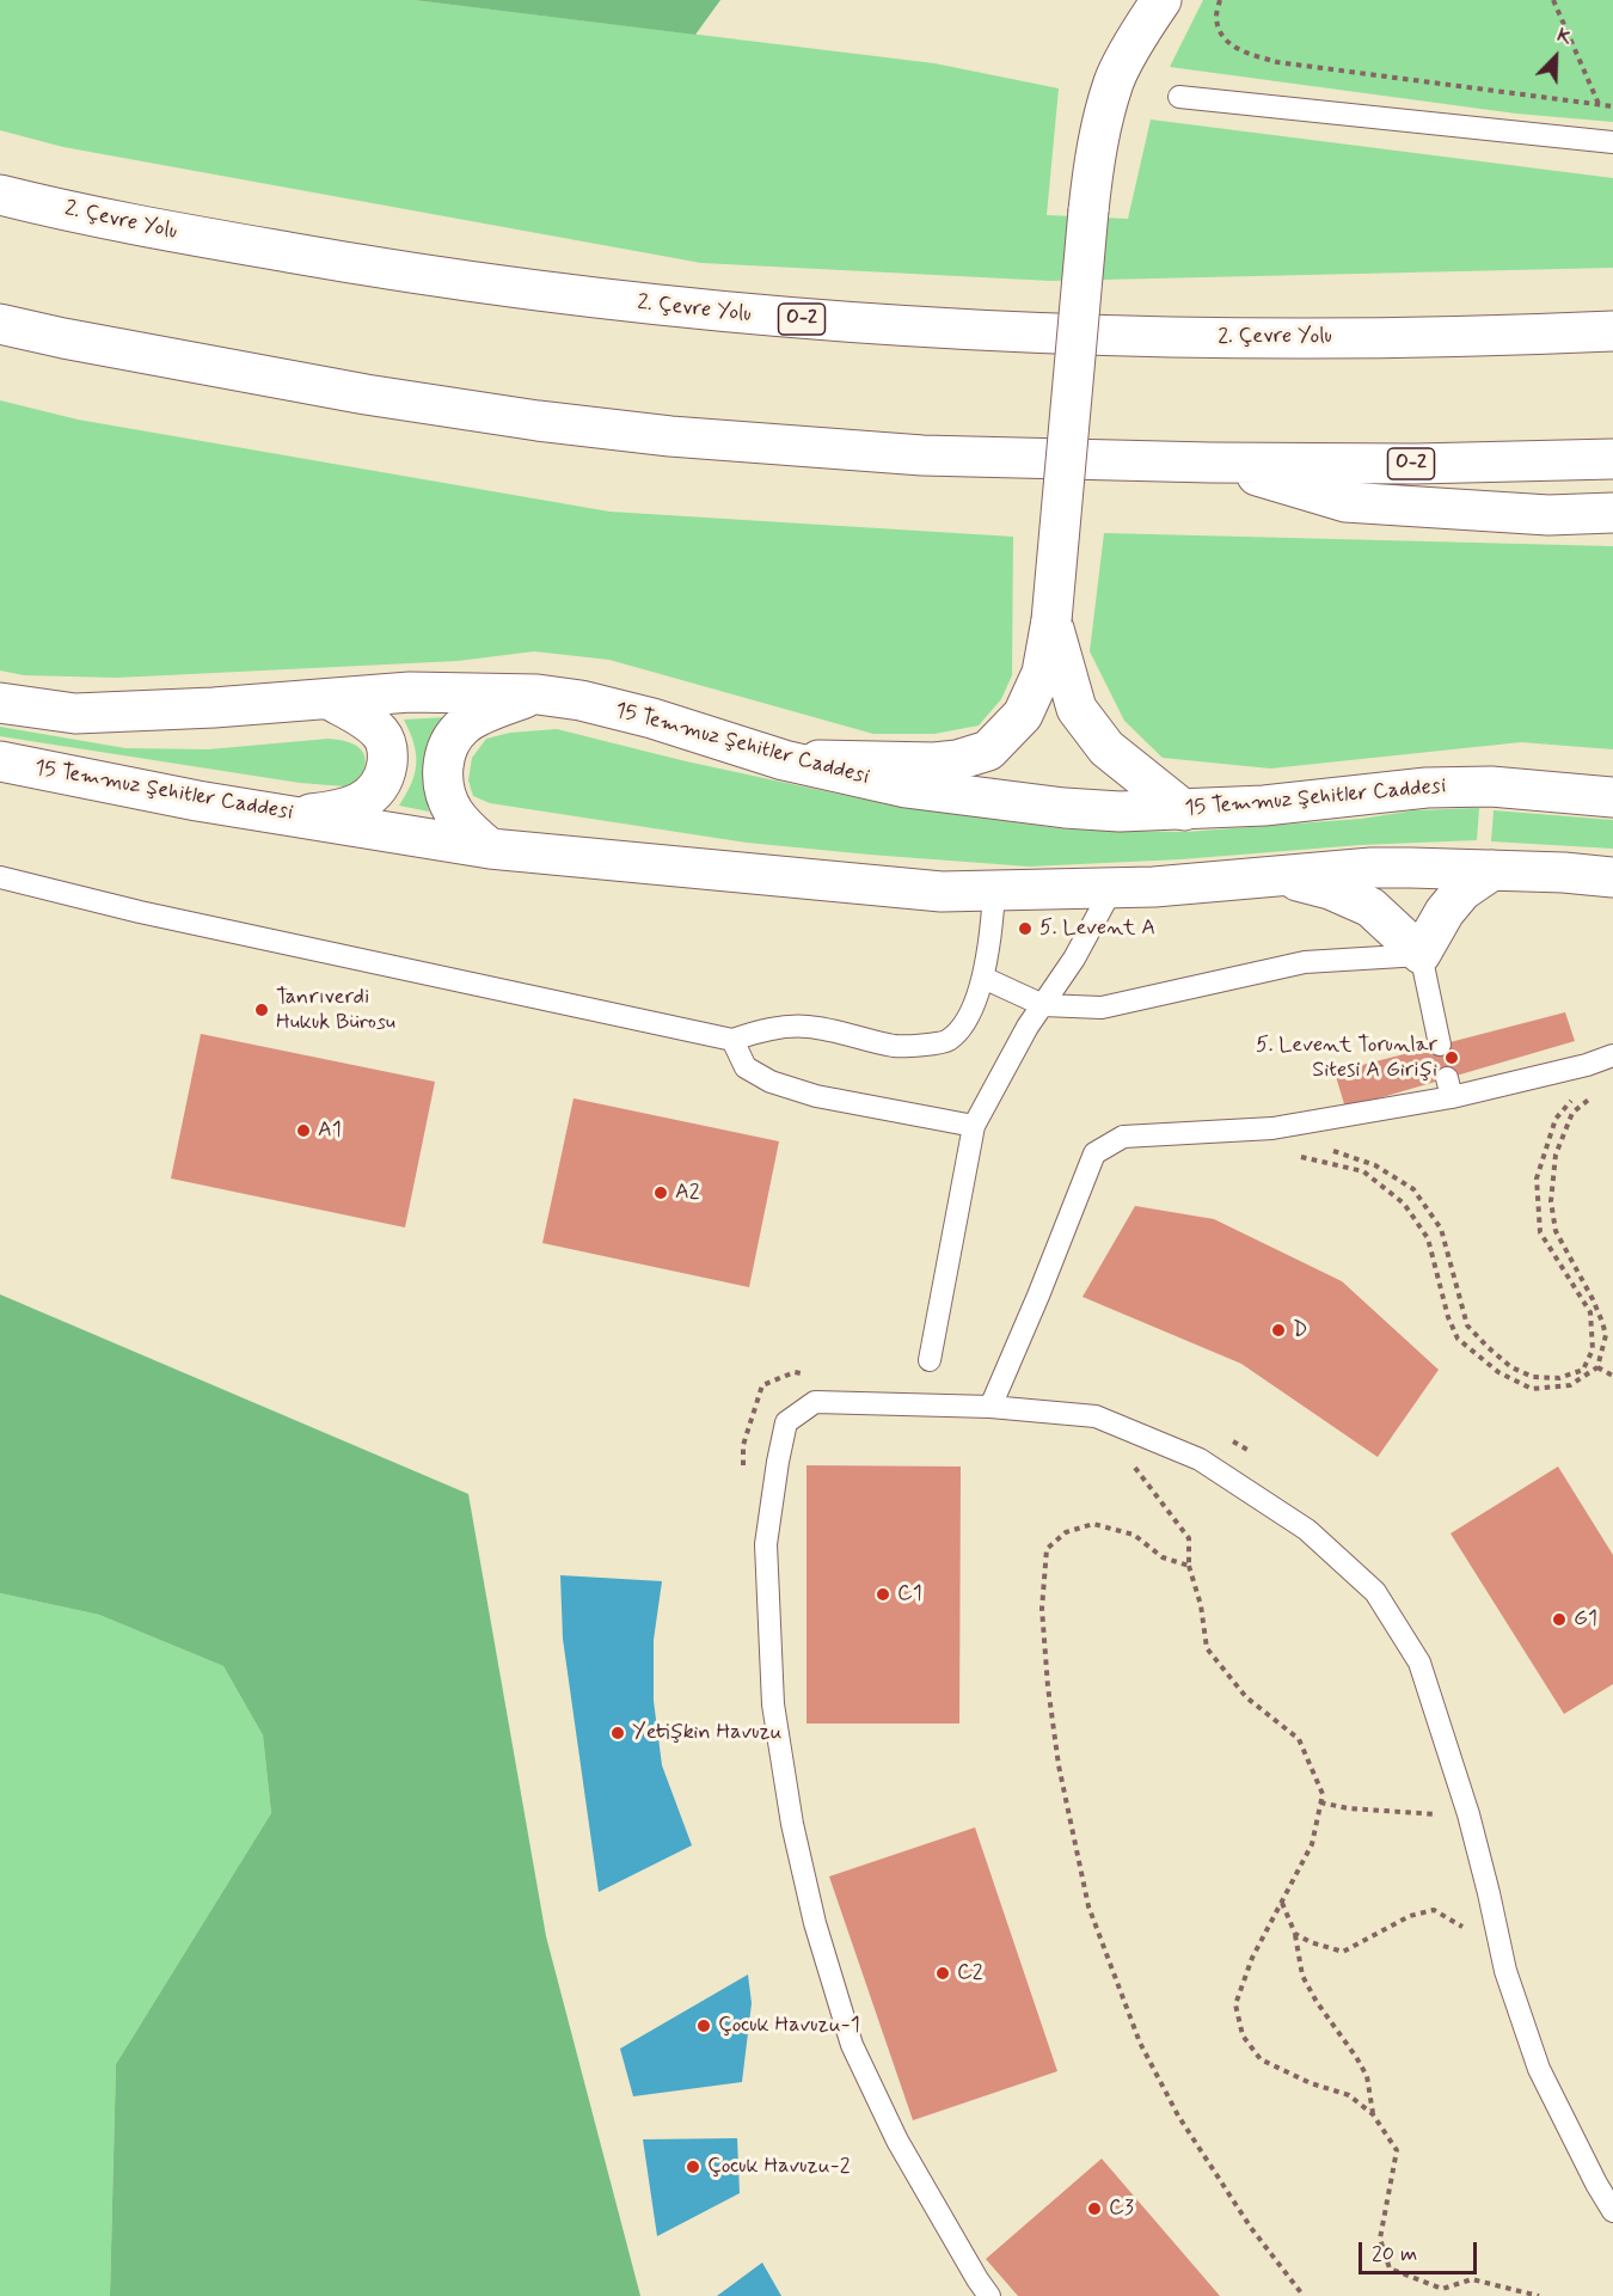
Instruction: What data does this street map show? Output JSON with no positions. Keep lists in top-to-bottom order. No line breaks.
{"streets":{"main road":["2. Çevre Yolu","O-2","15 Temmuz Şehitler Caddesi"]},"places":["5. Levent A","Tanrıverdi Hukuk Bürosu","5. Levent Torunlar Sitesi A Girişi","A1","A2","D","C1","G1","Yetişkin Havuzu","C2","Çocuk Havuzu-1","Çocuk Havuzu-2","C3"],"scale_bar":"20 m","north":"top right"}
